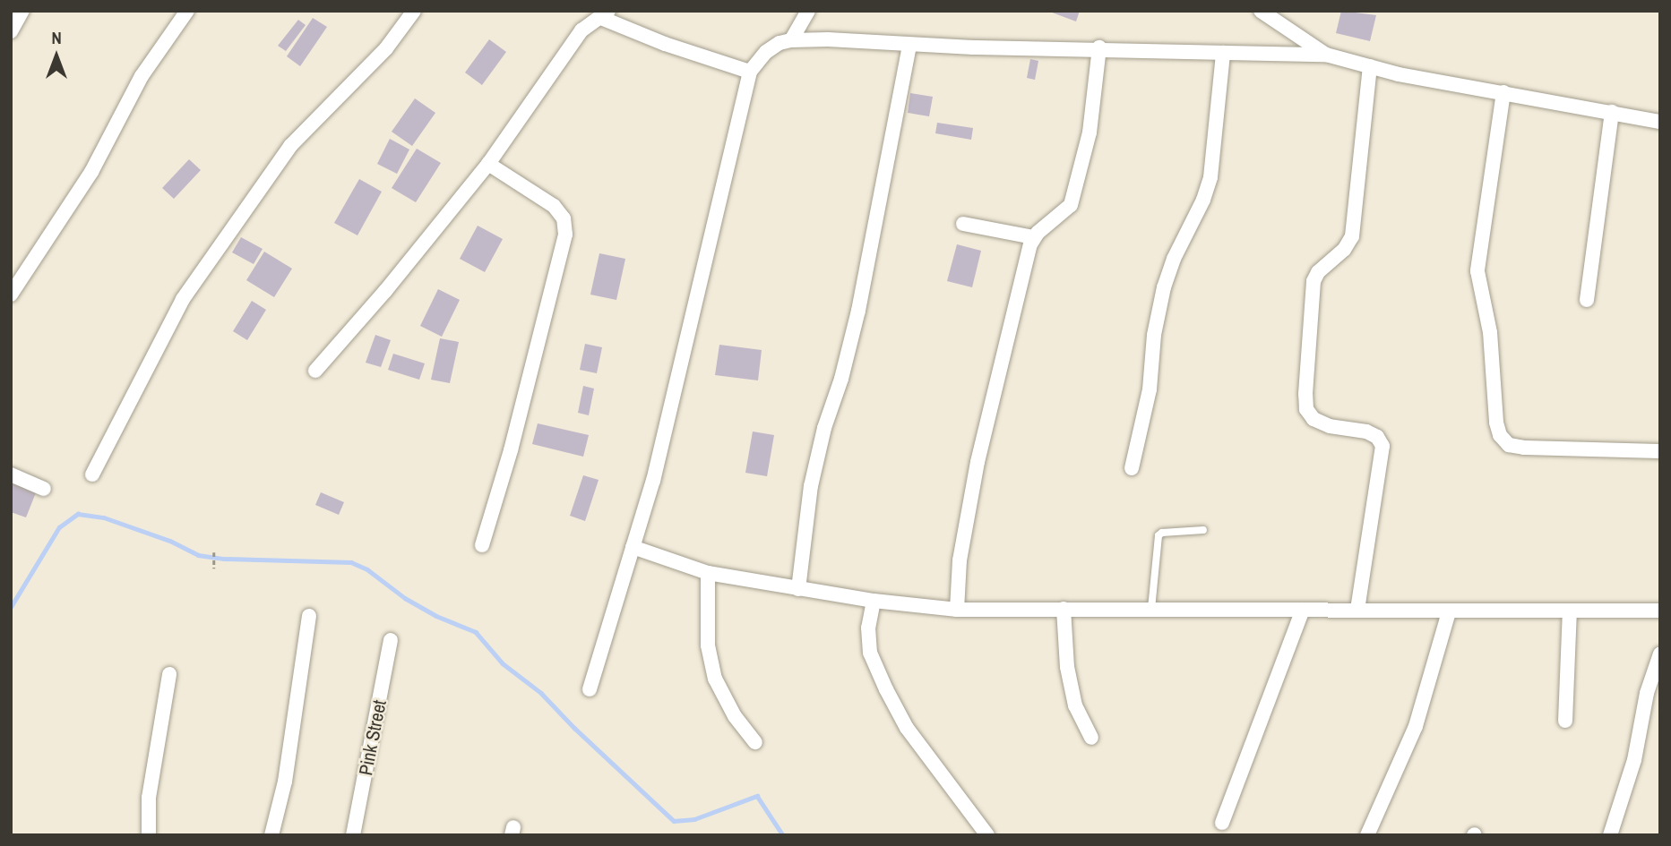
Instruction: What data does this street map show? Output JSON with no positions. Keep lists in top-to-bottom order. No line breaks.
{"streets":{"street":["Pink Street"]},"north":"top"}
